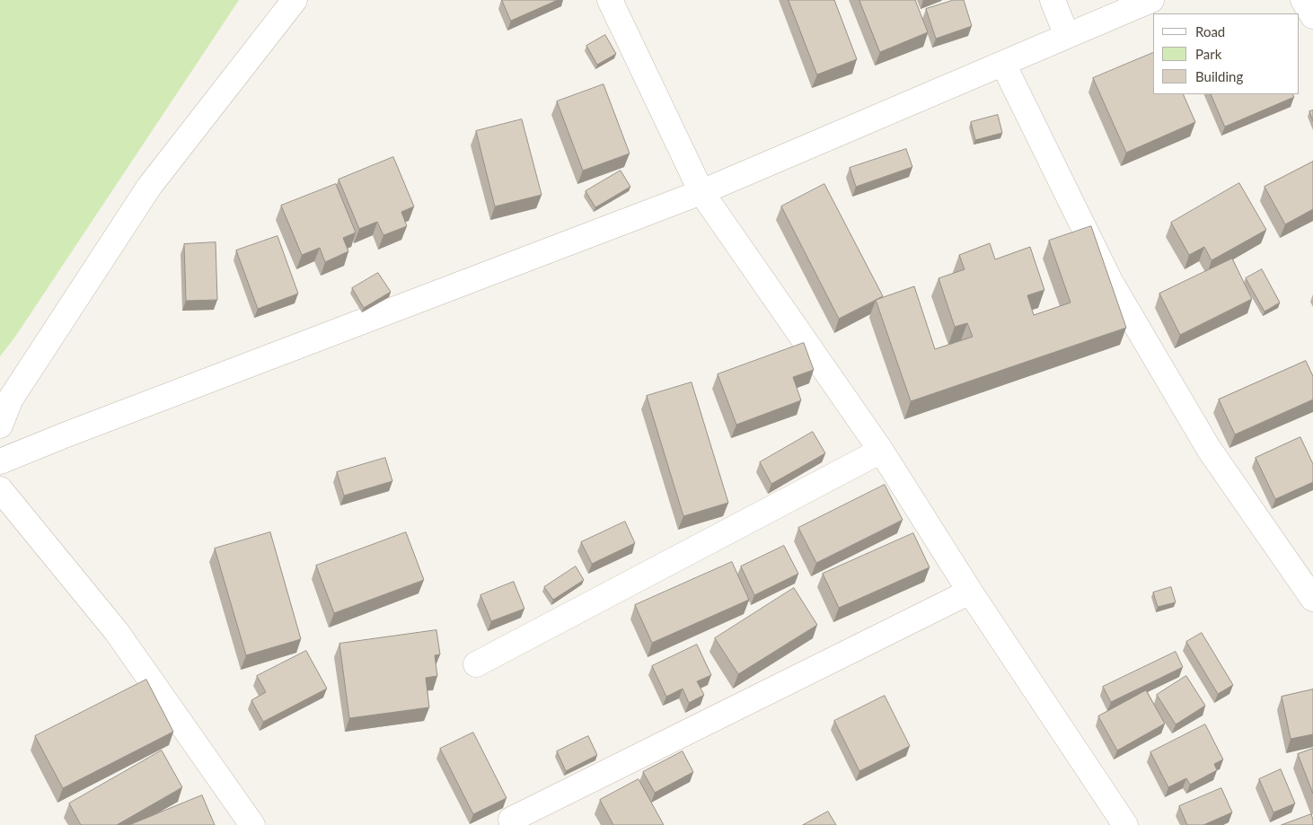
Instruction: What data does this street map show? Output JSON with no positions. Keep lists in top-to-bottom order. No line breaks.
{"legend":["Road","Park","Building"]}
